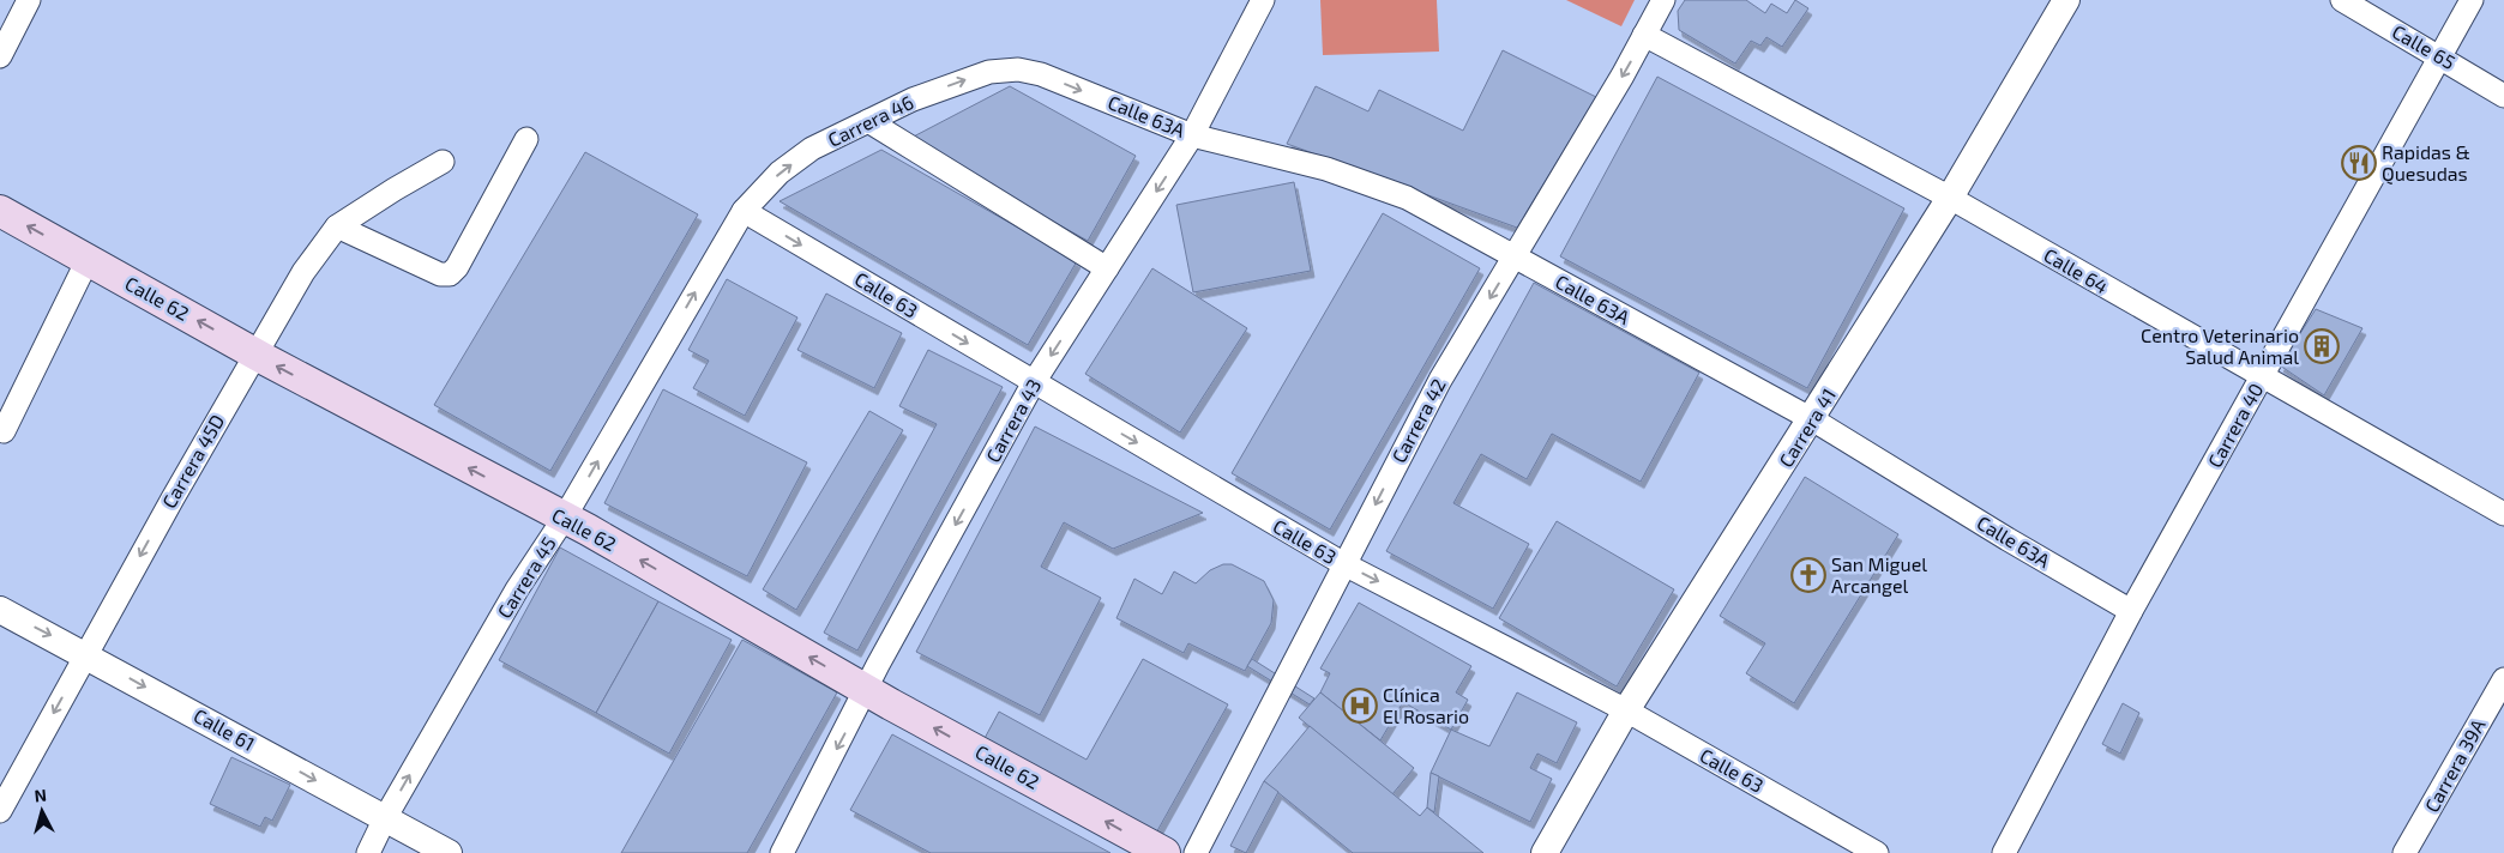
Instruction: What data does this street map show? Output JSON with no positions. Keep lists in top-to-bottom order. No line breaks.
{"streets":{"main road":["Calle 62"],"street":["Calle 65","Calle 63A","Carrera 46","Calle 64","Calle 63","Carrera 43","Carrera 42","Carrera 40","Carrera 41","Carrera 45D","Carrera 45","Calle 61","Carrera 39A"]},"crossings":[["Calle 65","Carrera 40"],["Calle 63A","Carrera 46"],["Calle 63A","Carrera 43"],["Calle 63A","Carrera 42"],["Calle 63A","Carrera 40"],["Calle 63A","Carrera 41"],["Carrera 46","Calle 63"],["Carrera 46","Carrera 45"],["Calle 64","Carrera 42"],["Calle 64","Carrera 40"],["Calle 64","Carrera 41"],["Calle 63","Carrera 43"],["Calle 63","Carrera 42"],["Calle 63","Carrera 41"],["Calle 63","Carrera 45"],["Calle 62","Carrera 43"],["Calle 62","Carrera 45D"],["Calle 62","Carrera 45"],["Carrera 45D","Calle 61"],["Carrera 45","Calle 61"]],"one_way":["Carrera 46","Calle 63","Calle 62","Carrera 43","Carrera 42","Carrera 45","Calle 61"],"places":{"restaurant":["Rapidas & Quesudas"],"building":["Centro Veterinario Salud Animal"],"church":["San Miguel Arcangel"],"hospital":["Clínica El Rosario"]},"north":"top"}
